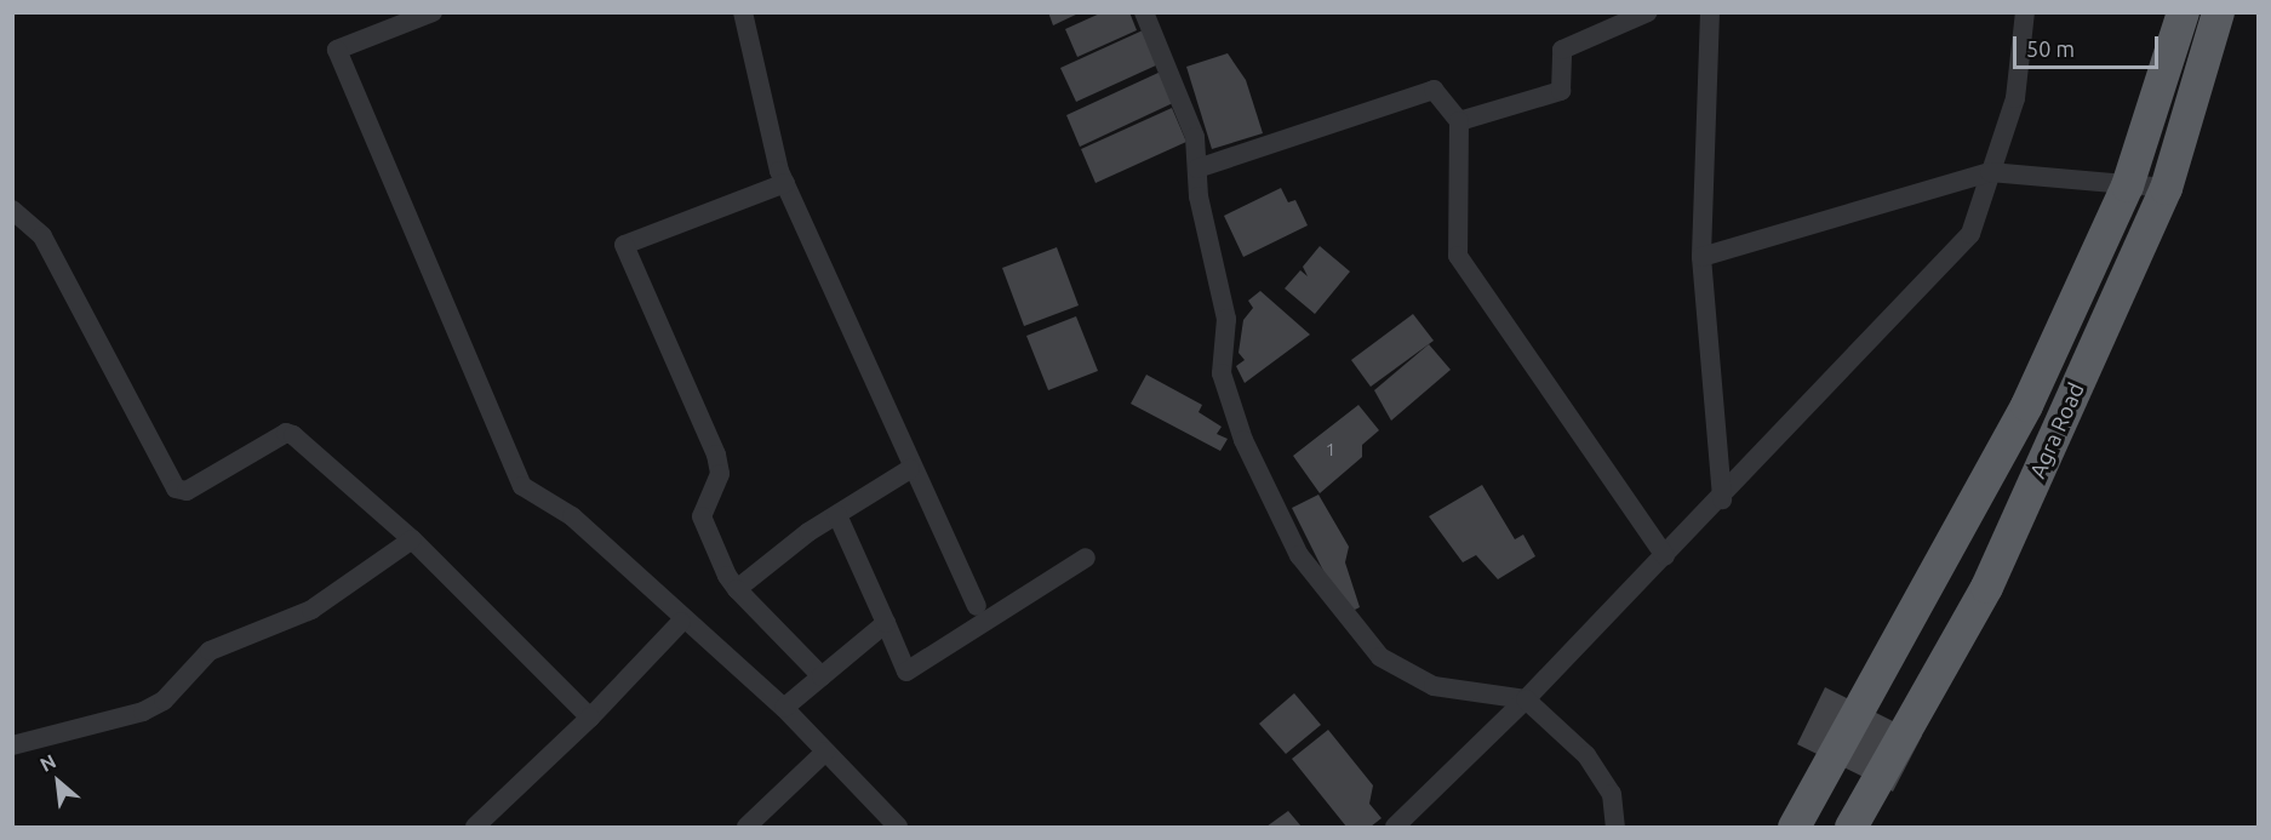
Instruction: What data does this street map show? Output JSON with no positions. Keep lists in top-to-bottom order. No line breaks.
{"streets":{"highway":["Agra Road"]},"house_numbers":["1"],"scale_bar":"50 m","north":"top left"}
